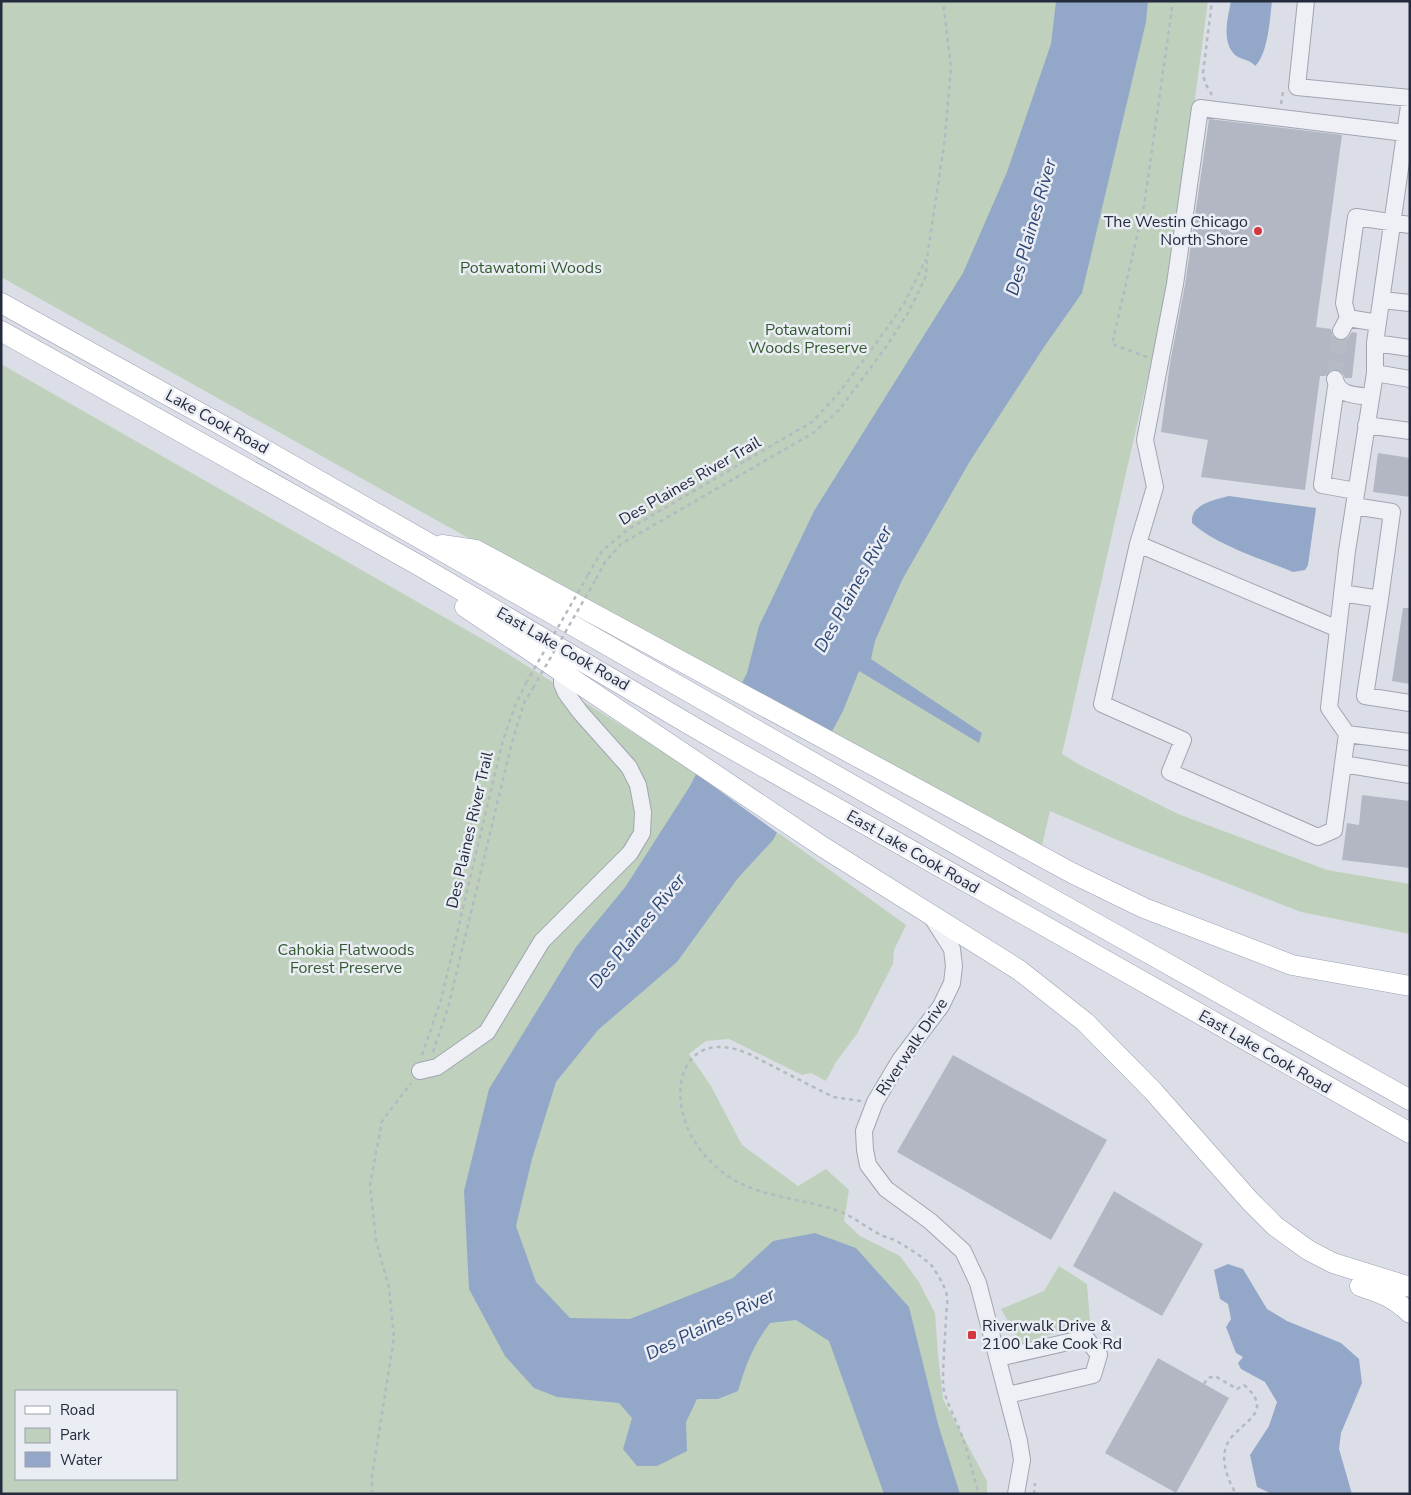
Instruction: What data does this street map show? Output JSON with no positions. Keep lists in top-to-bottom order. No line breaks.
{"streets":{"main road":["Lake Cook Road","East Lake Cook Road"],"street":["Riverwalk Drive"],"path":["Des Plaines River Trail"]},"crossings":[["Lake Cook Road","East Lake Cook Road"]],"water":["Des Plaines River"],"parks":["Potawatomi Woods","Potawatomi Woods Preserve","Cahokia Flatwoods Forest Preserve"],"places":{"other":["The Westin Chicago North Shore"],"transit":["Riverwalk Drive & 2100 Lake Cook Rd"]},"legend":["Road","Park","Water"]}
